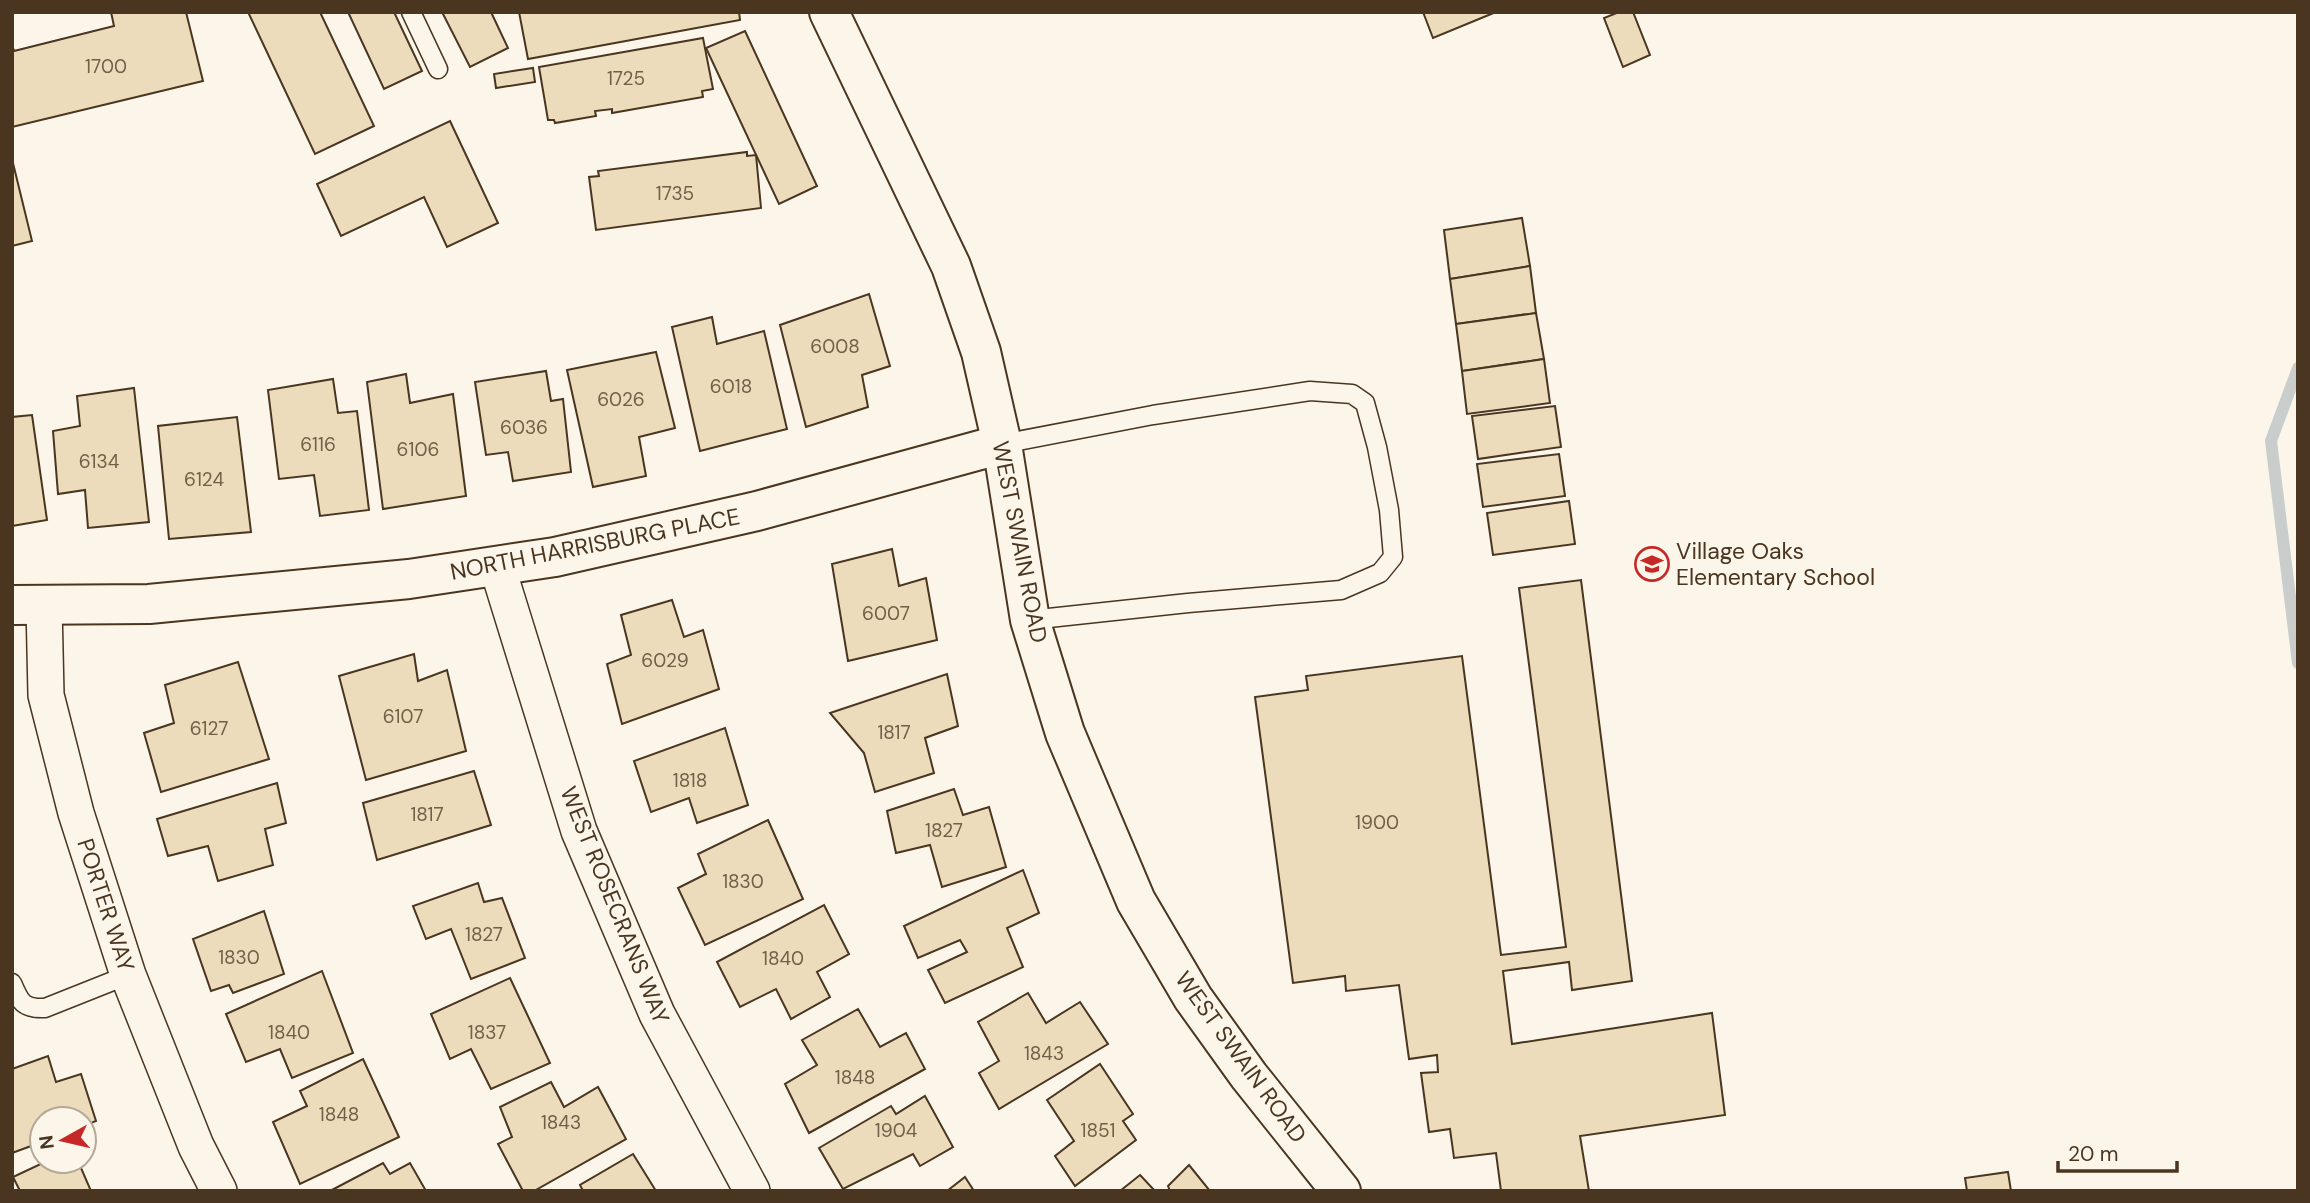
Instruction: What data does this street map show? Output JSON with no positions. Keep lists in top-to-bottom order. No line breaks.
{"streets":{"street":["WEST SWAIN ROAD","NORTH HARRISBURG PLACE","PORTER WAY","WEST ROSECRANS WAY"]},"crossings":[["WEST SWAIN ROAD","NORTH HARRISBURG PLACE"],["NORTH HARRISBURG PLACE","PORTER WAY"],["NORTH HARRISBURG PLACE","WEST ROSECRANS WAY"]],"places":{"school or university":["Village Oaks Elementary School"]},"house_numbers":["1700","1725","1735","6008","6018","6026","6036","6116","6106","6134","6124","6007","6029","6107","6127","1817","1818","1817","1900","1827","1830","1827","1830","1840","1840","1837","1843","1848","1848","1843","1904","1851"],"scale_bar":"20 m","north":"left"}
